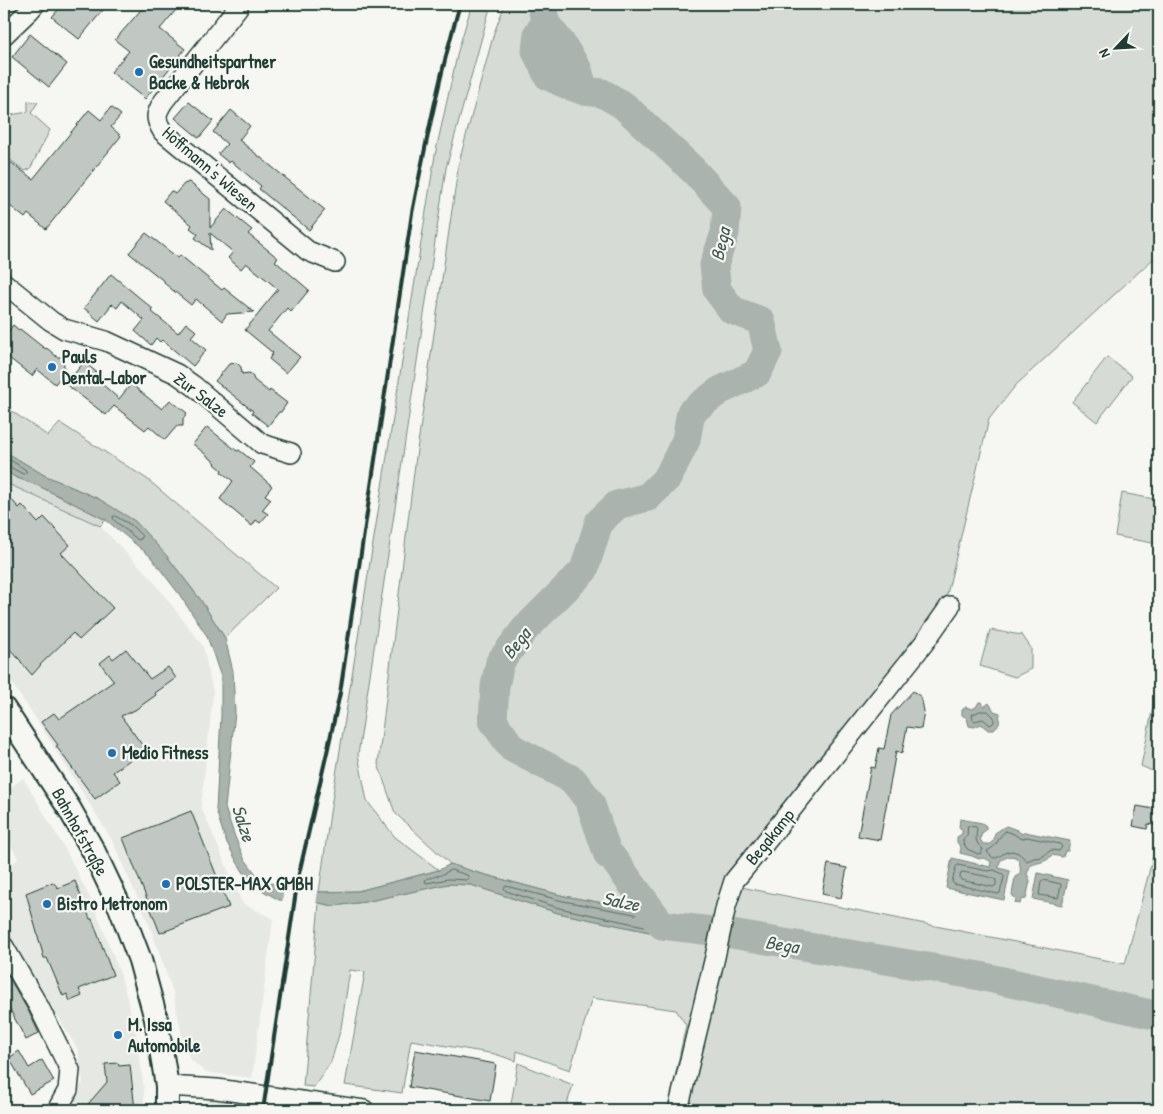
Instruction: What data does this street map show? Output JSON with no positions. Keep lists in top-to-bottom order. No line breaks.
{"streets":{"main road":["Bahnhofstraße"],"street":["Hoffmann's Wiesen","Zur Salze","Begakamp"]},"water":["Bega","Salze"],"places":["Gesundheitspartner Backe & Hebrok","Pauls Dental-Labor","Medio Fitness","POLSTER-MAX GMBH","Bistro Metronom","M. Issa Automobile"],"north":"bottom left"}
